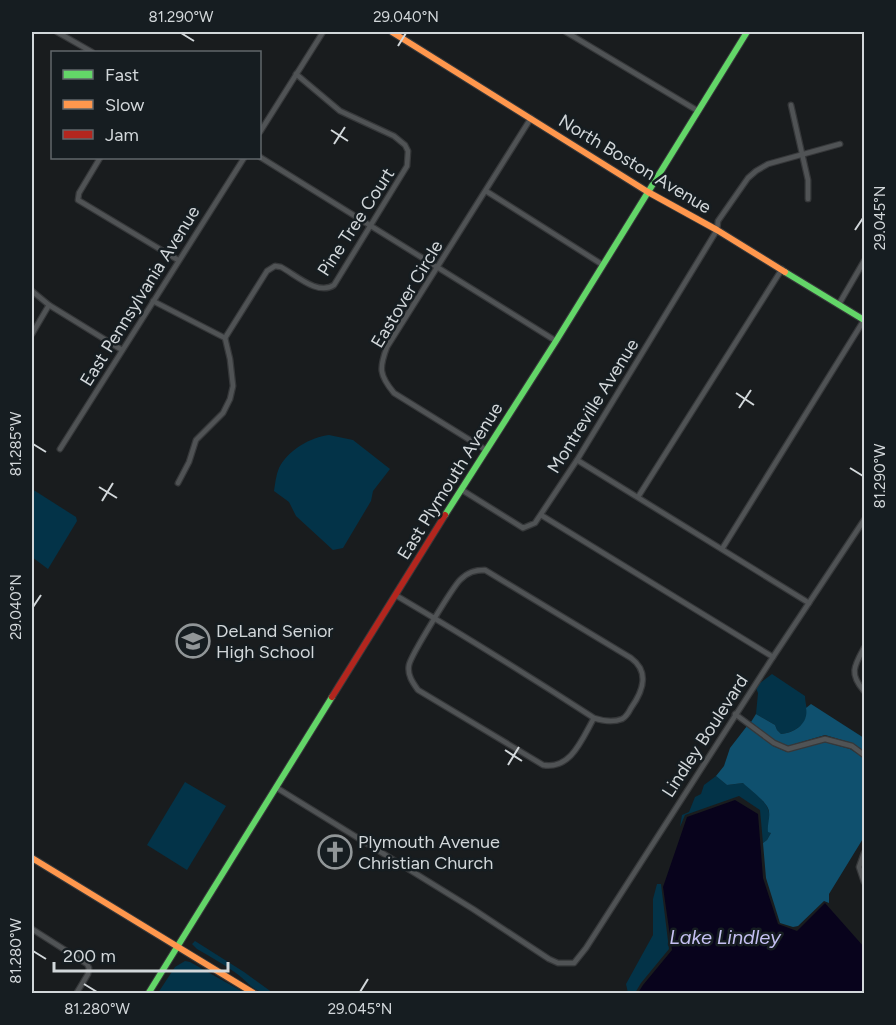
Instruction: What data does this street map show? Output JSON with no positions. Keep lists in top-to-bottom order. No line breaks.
{"streets":{"main road":["North Boston Avenue","East Plymouth Avenue"],"street":["Pine Tree Court","Eastover Circle","East Pennsylvania Avenue","Montreville Avenue","Lindley Boulevard"]},"crossings":[["North Boston Avenue","Eastover Circle"],["North Boston Avenue","Montreville Avenue"],["North Boston Avenue","East Plymouth Avenue"],["Eastover Circle","East Plymouth Avenue"],["East Plymouth Avenue","Lindley Boulevard"]],"water":["Lake Lindley"],"places":{"school or university":["DeLand Senior High School"],"church":["Plymouth Avenue Christian Church"]},"legend":["Fast","Slow","Jam"],"scale_bar":"200 m","coordinates":["81.290°W","29.040°N","29.045°N","81.285°W","81.280°W"]}
